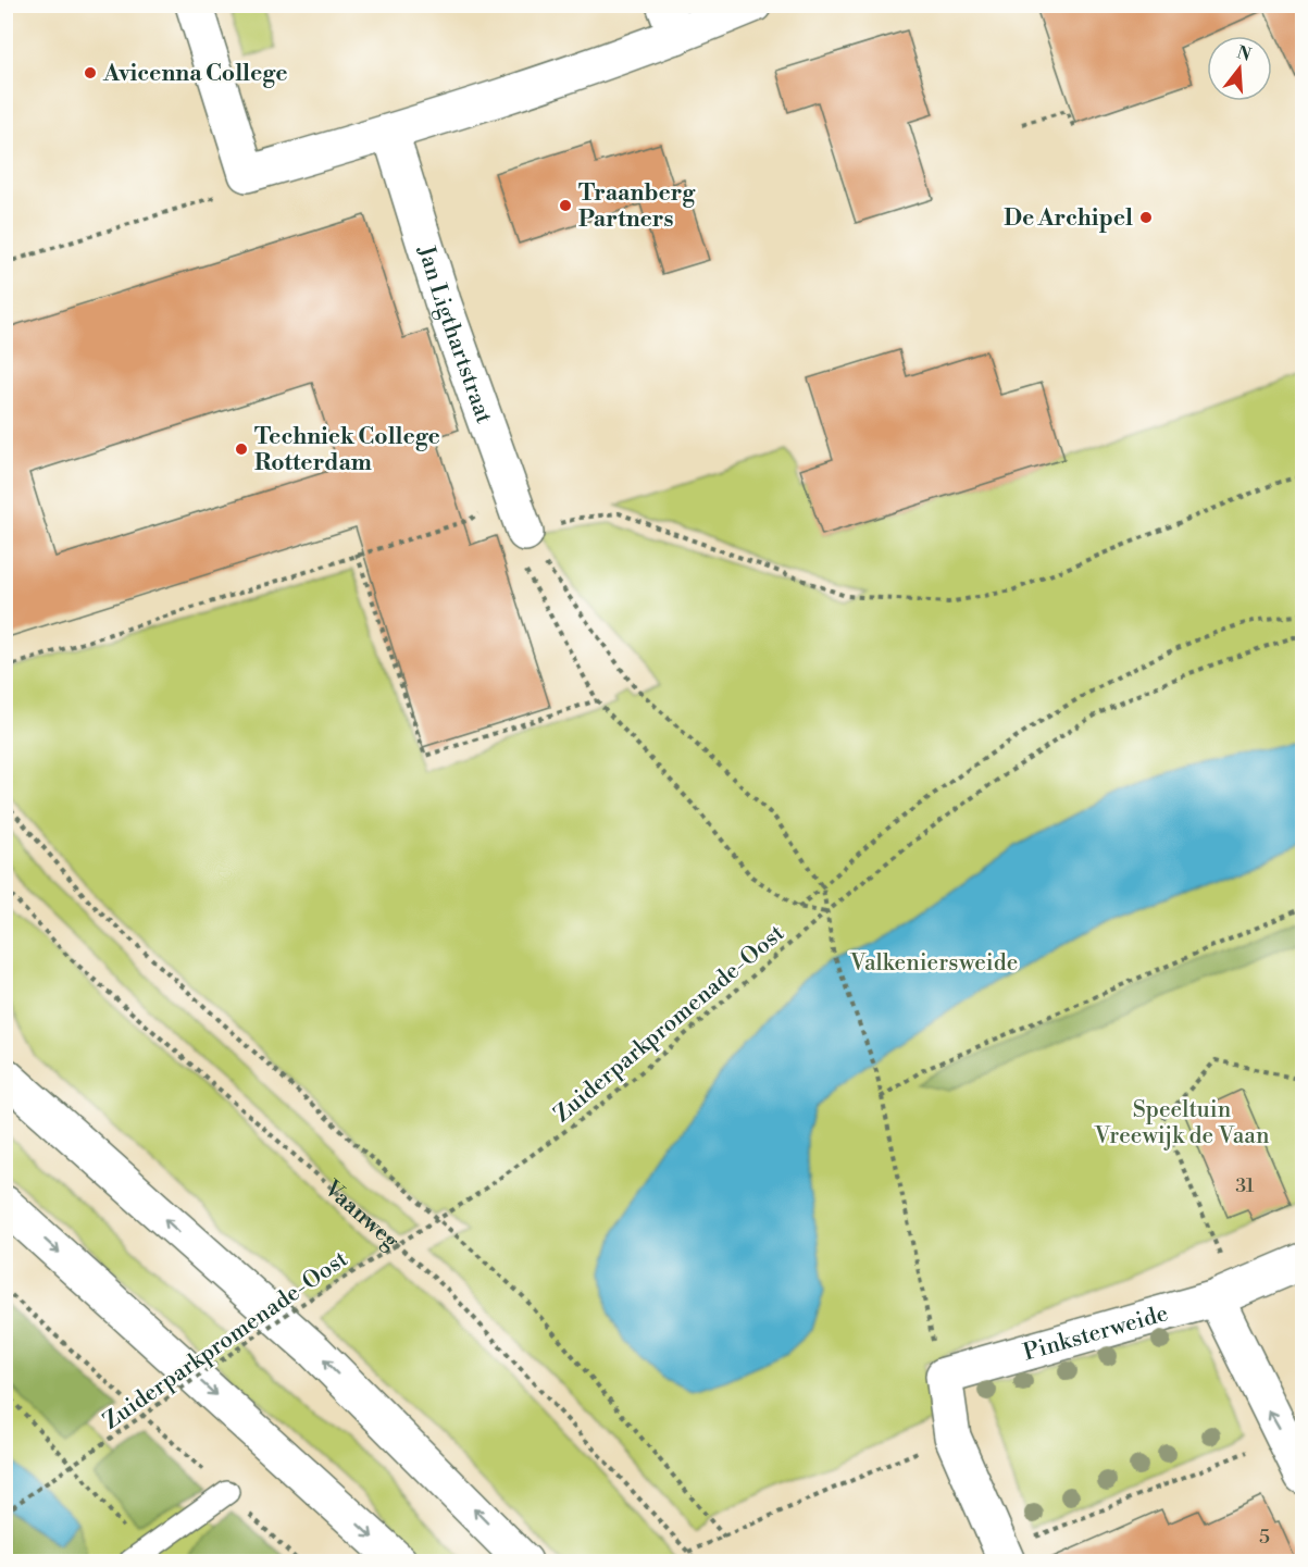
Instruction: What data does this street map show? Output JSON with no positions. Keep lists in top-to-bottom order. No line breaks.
{"streets":{"main road":["Jan Ligthartstraat","Pinksterweide"],"path":["Zuiderparkpromenade-Oost","Vaanweg"]},"parks":["Valkeniersweide","Speeltuin Vreewijk de Vaan"],"places":["Avicenna College","Traanberg Partners","De Archipel","Techniek College Rotterdam"],"house_numbers":["31","5"],"north":"top"}
